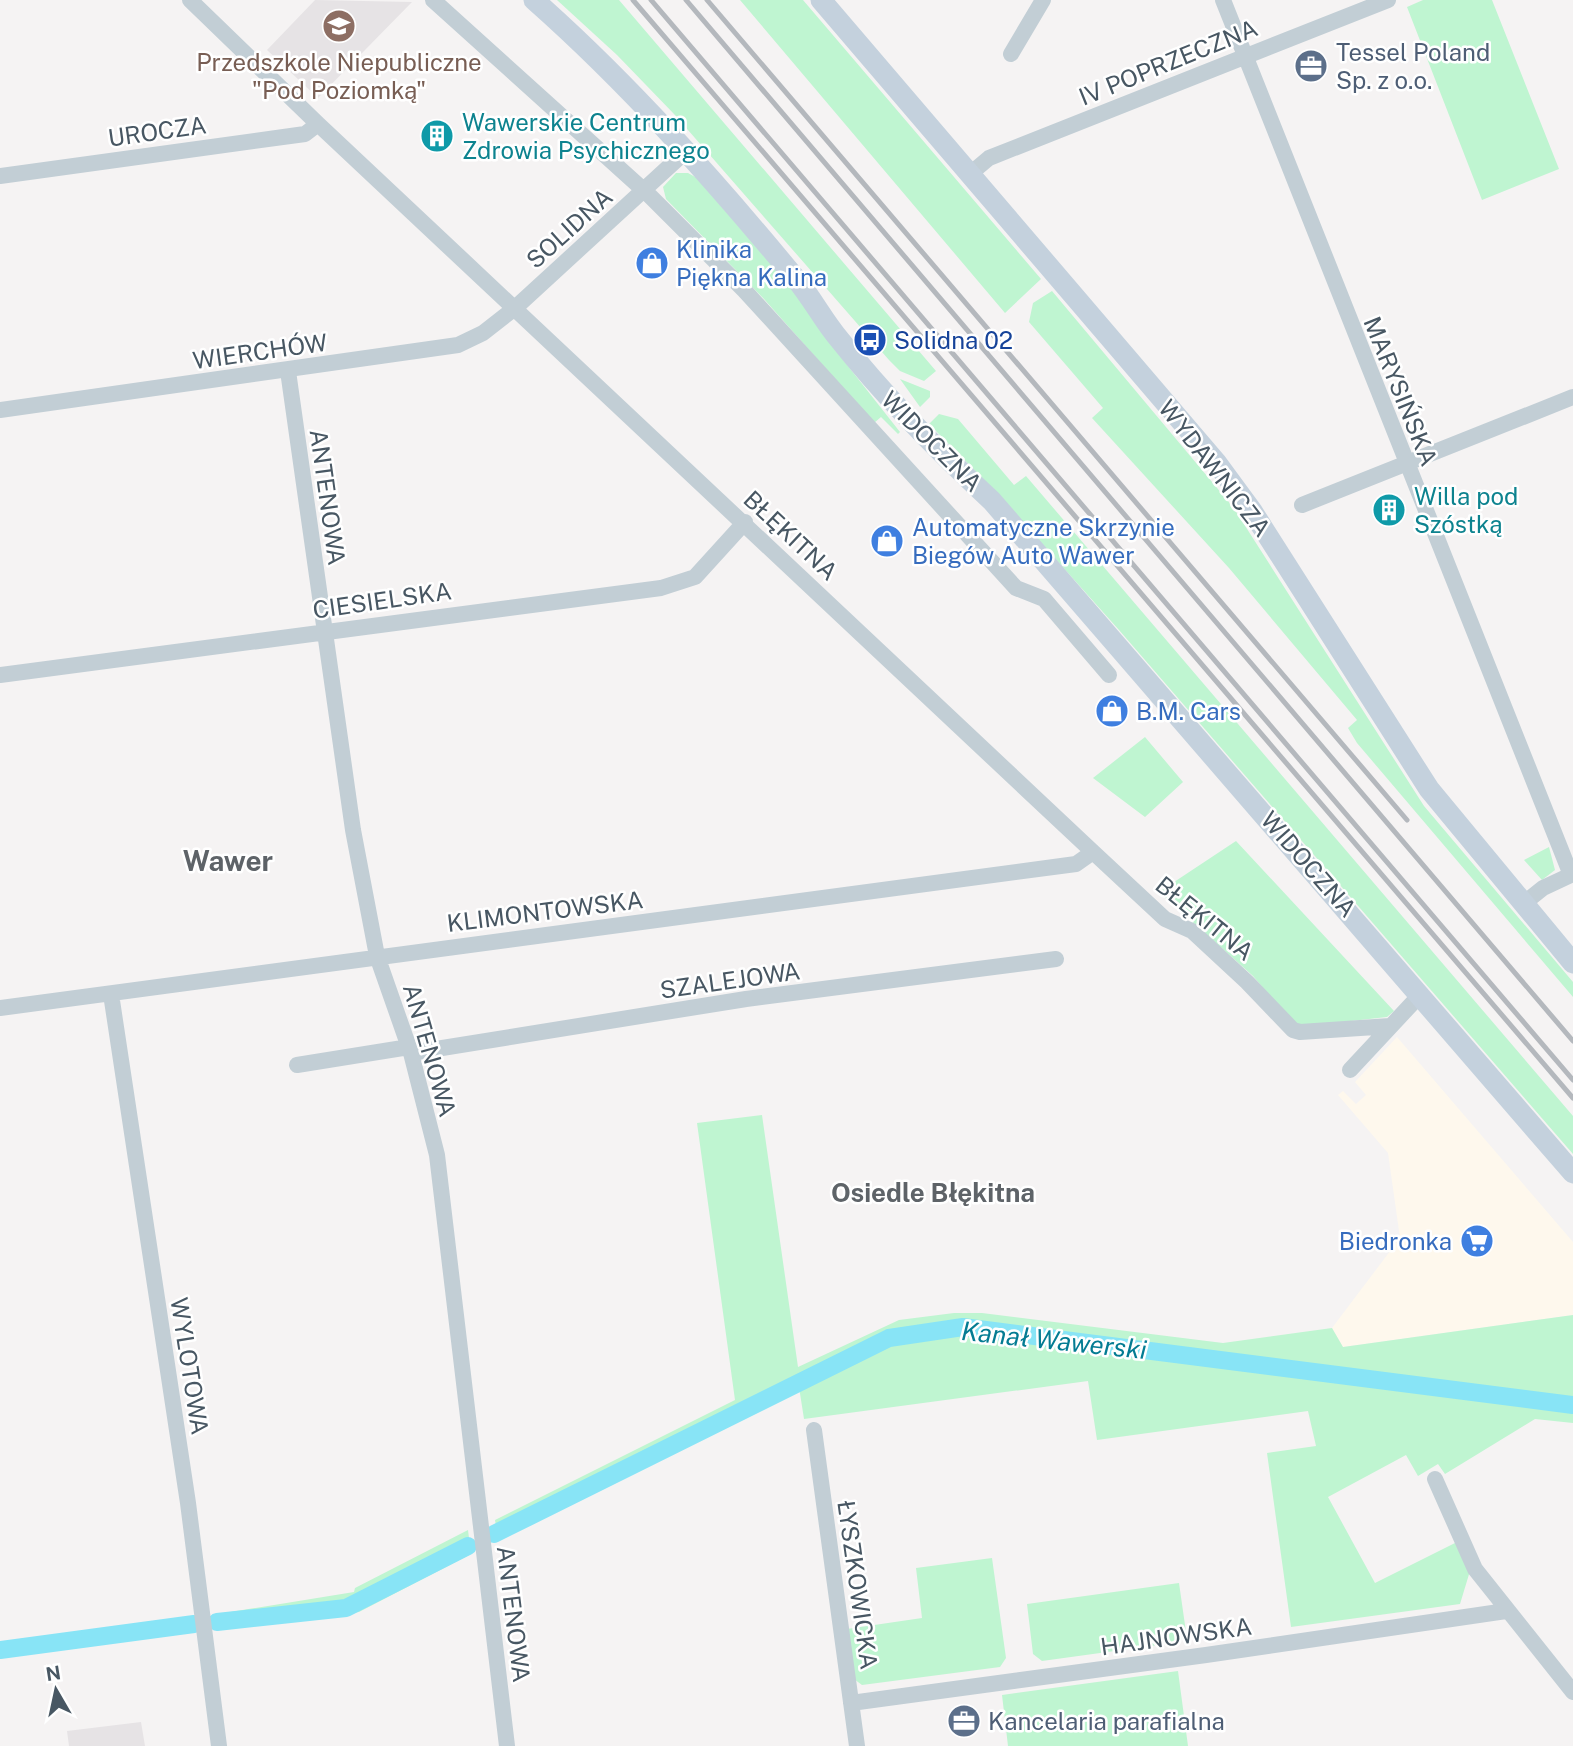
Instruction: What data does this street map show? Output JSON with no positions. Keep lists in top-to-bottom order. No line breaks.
{"streets":{"main road":["WIDOCZNA","WYDAWNICZA"],"street":["IV POPRZECZNA","UROCZA","SOLIDNA","WIERCHÓW","MARYSIŃSKA","ANTENOWA","BŁĘKITNA","CIESIELSKA","KLIMONTOWSKA","SZALEJOWA","WYLOTOWA","ŁYSZKOWICKA","HAJNOWSKA"]},"crossings":[["IV POPRZECZNA","MARYSIŃSKA"],["IV POPRZECZNA","WYDAWNICZA"],["UROCZA","BŁĘKITNA"],["SOLIDNA","WIERCHÓW"],["SOLIDNA","WIDOCZNA"],["SOLIDNA","BŁĘKITNA"],["WIERCHÓW","ANTENOWA"],["WIERCHÓW","BŁĘKITNA"],["ANTENOWA","CIESIELSKA"],["ANTENOWA","KLIMONTOWSKA"],["ANTENOWA","SZALEJOWA"],["BŁĘKITNA","CIESIELSKA"],["BŁĘKITNA","KLIMONTOWSKA"],["KLIMONTOWSKA","WYLOTOWA"],["ŁYSZKOWICKA","HAJNOWSKA"]],"districts":["Wawer","Osiedle Błękitna"],"water":["Kanał Wawerski"],"places":{"school or university":["Przedszkole Niepubliczne \"Pod Poziomką\""],"office":["Tessel Poland Sp. z o.o.","Kancelaria parafialna"],"building":["Wawerskie Centrum Zdrowia Psychicznego","Willa pod Szóstką"],"shop":["Klinika Piękna Kalina","Automatyczne Skrzynie Biegów Auto Wawer","B.M. Cars"],"bus stop":["Solidna 02"],"supermarket":["Biedronka"]},"north":"top"}
